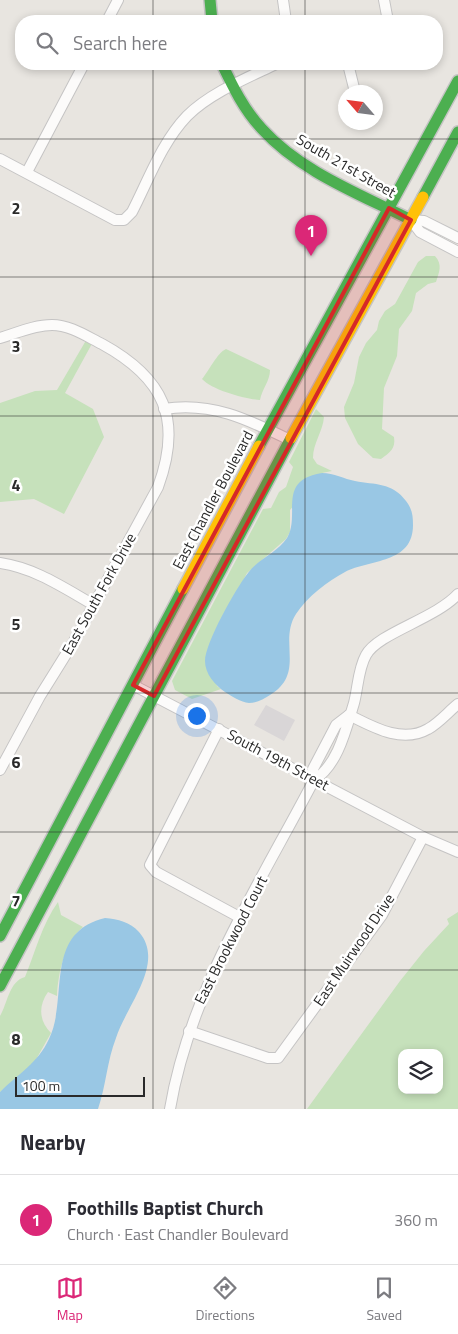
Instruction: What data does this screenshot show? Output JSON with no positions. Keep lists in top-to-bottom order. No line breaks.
{"streets":{"main road":["South 21st Street","East Chandler Boulevard"],"street":["East South Fork Drive","South 19th Street","East Brookwood Court","East Muirwood Drive"]},"crossings":[["South 21st Street","East Chandler Boulevard"],["East Chandler Boulevard","South 19th Street"],["South 19th Street","East Brookwood Court"],["South 19th Street","East Muirwood Drive"],["East Brookwood Court","East Muirwood Drive"]],"scale_bar":"100 m","north":"top left","page":{"search":"Search here","pins":"1","scale":"100 m","heading":"Nearby","list":[{"mark":"1","name":"Foothills Baptist Church","note":"Church · East Chandler Boulevard","value":"360 m"}],"nav":["Map","Directions","Saved"]},"grid":{"rows":["2","3","4","5","6","7","8"]}}
